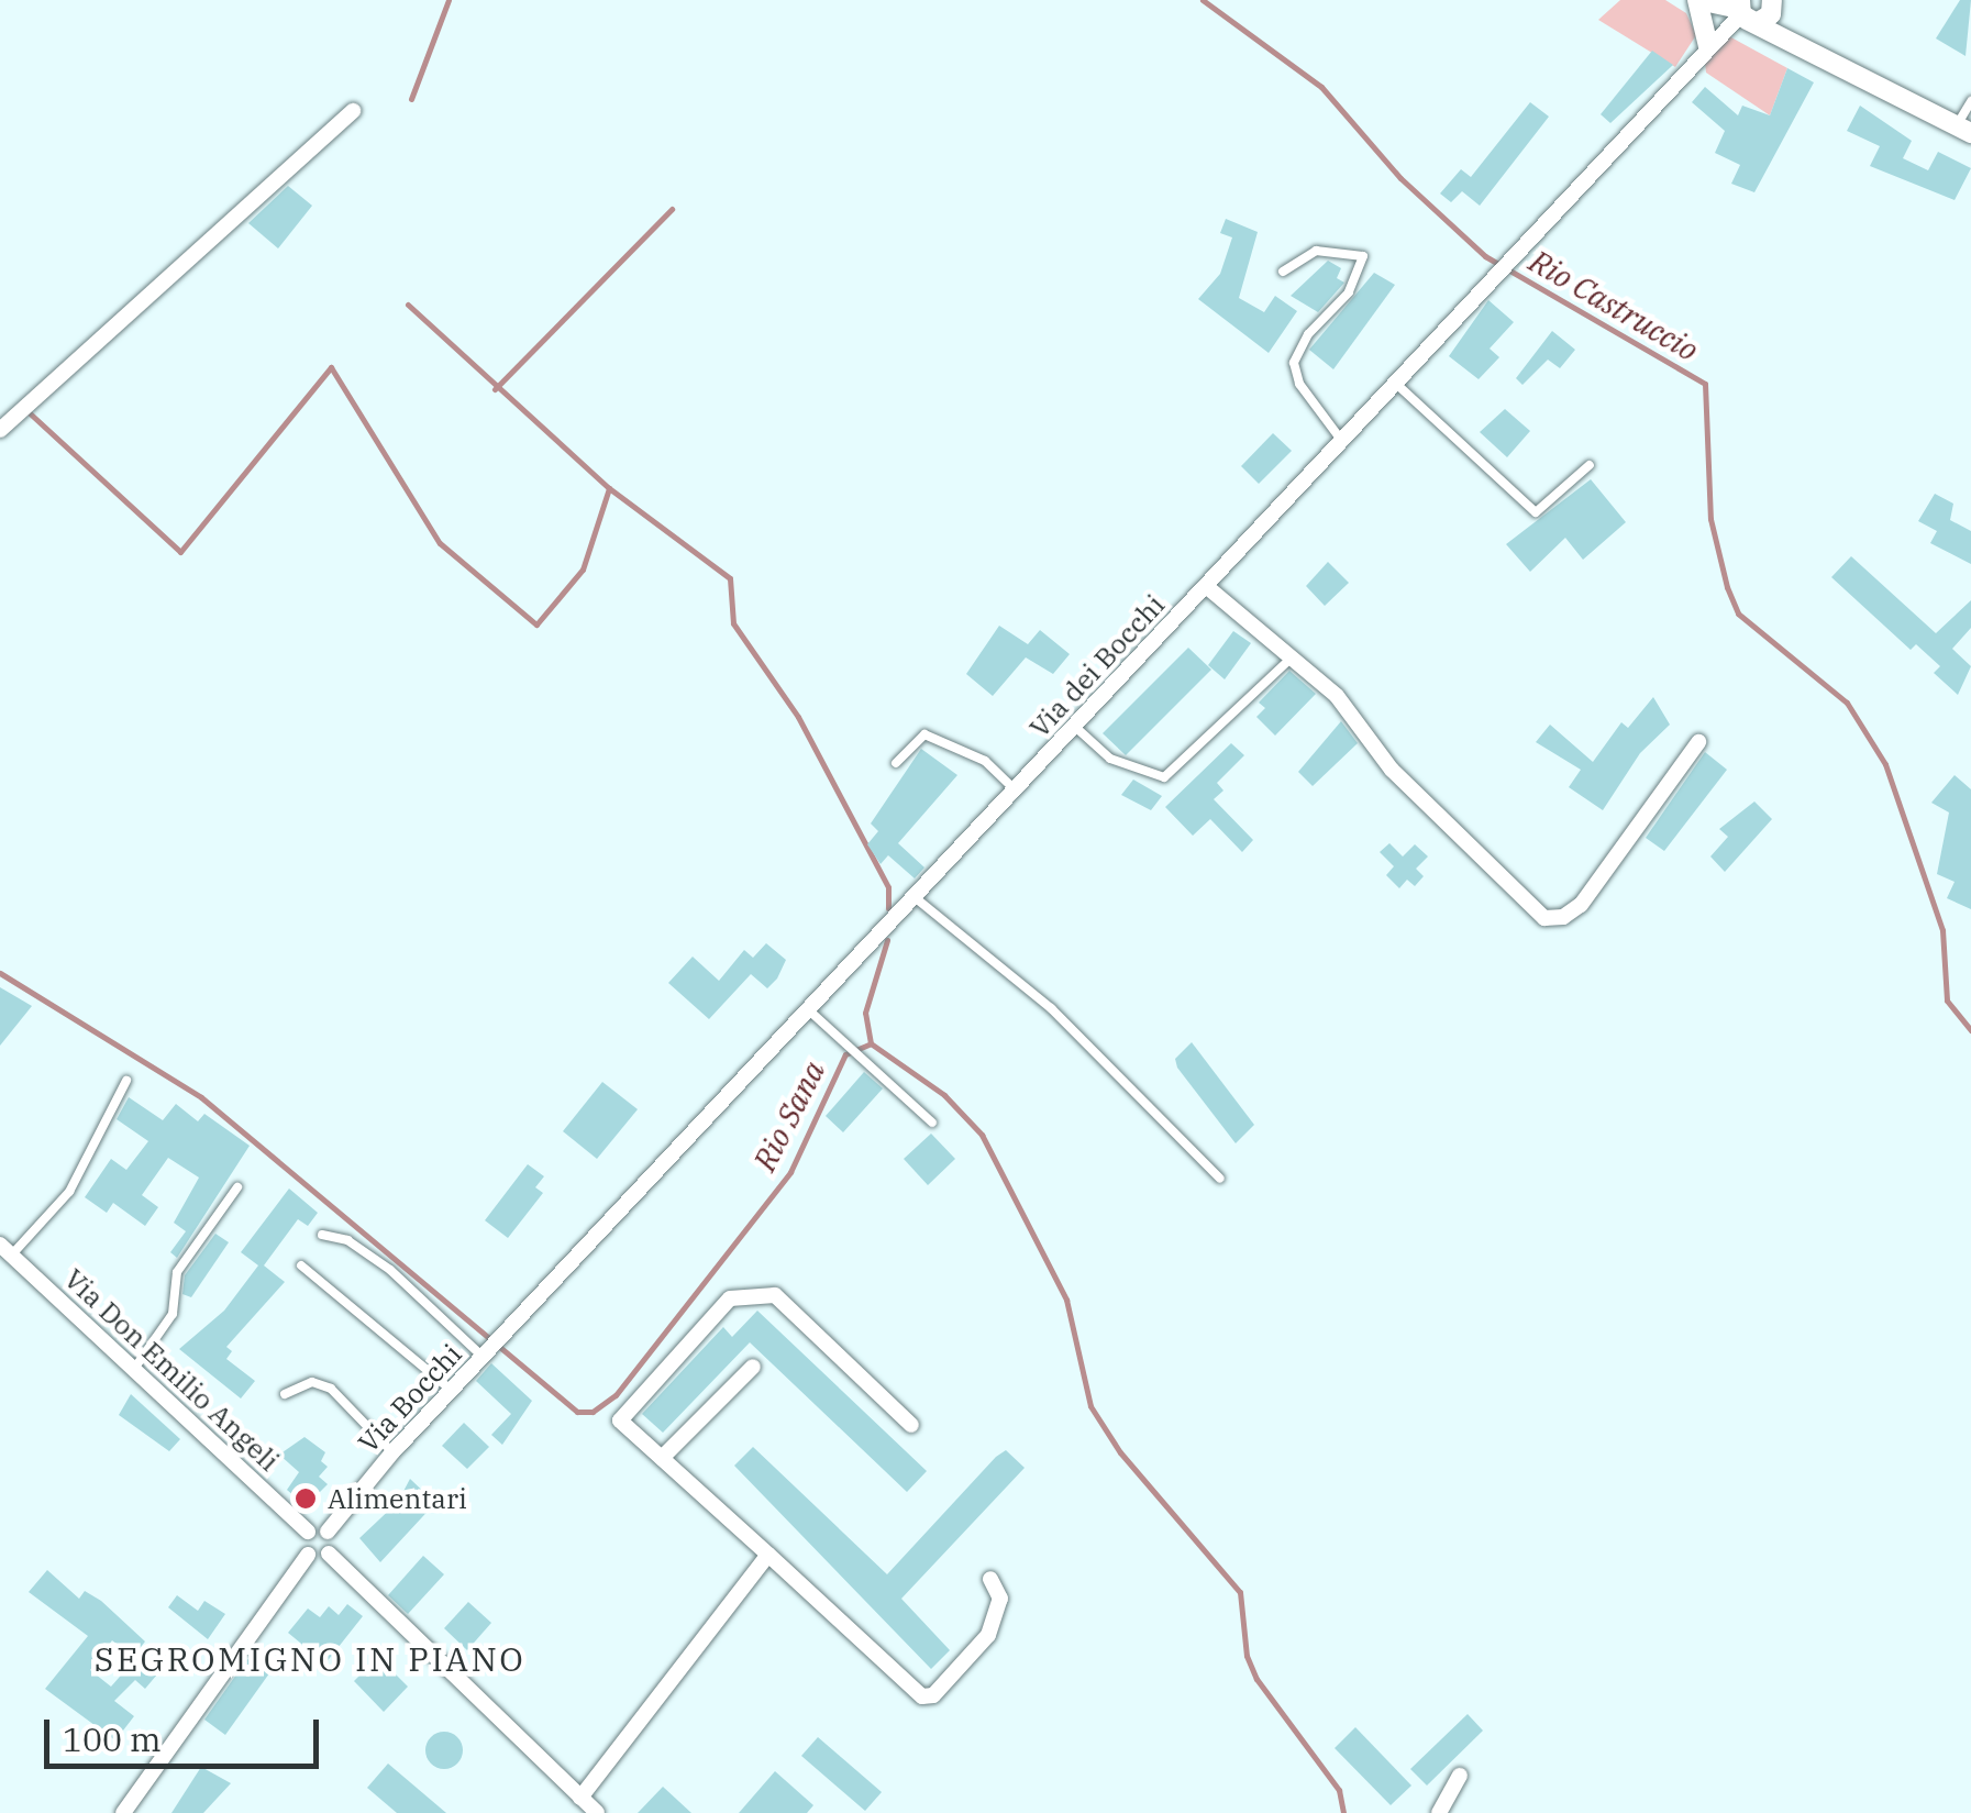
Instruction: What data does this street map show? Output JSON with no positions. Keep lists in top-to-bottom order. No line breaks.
{"streets":{"street":["Via dei Bocchi","Via Don Emilio Angeli","Via Bocchi"]},"crossings":[["Via dei Bocchi","Via Bocchi"]],"districts":["SEGROMIGNO IN PIANO"],"water":["Rio Castruccio","Rio Sana"],"places":["Alimentari"],"scale_bar":"100 m"}
